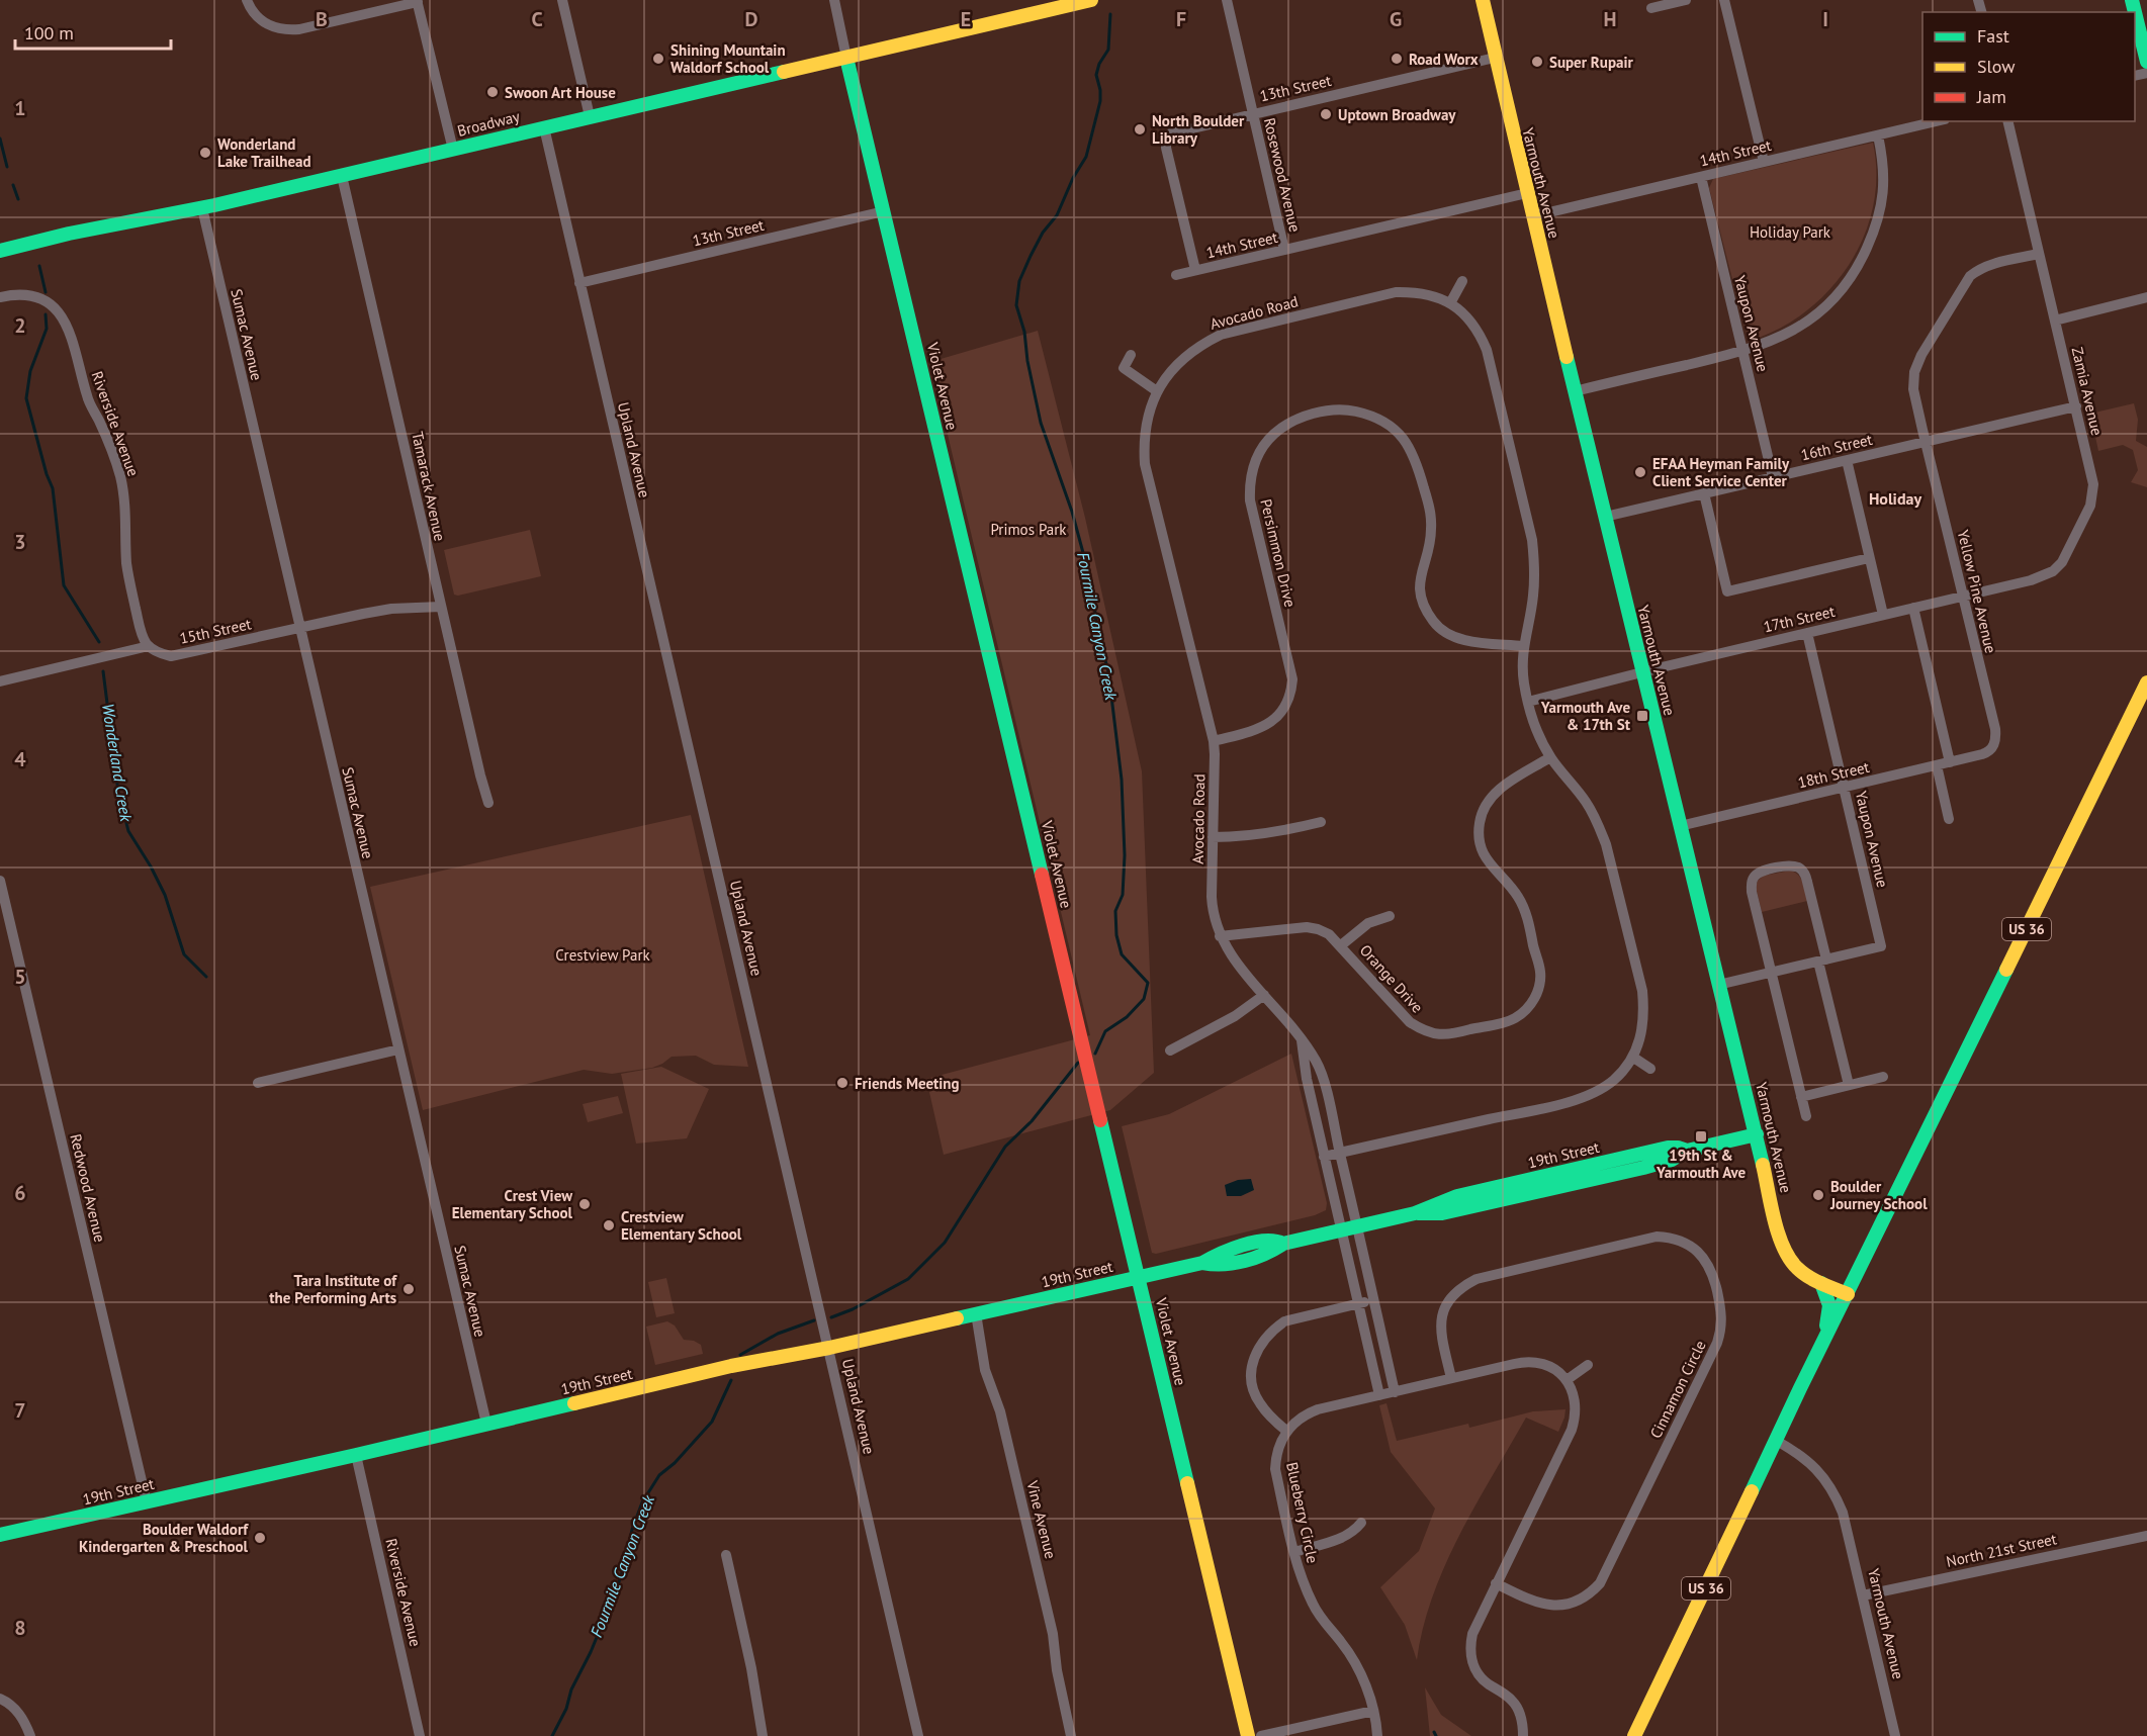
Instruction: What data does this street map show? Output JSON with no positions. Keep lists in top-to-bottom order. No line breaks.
{"streets":{"main road":["Broadway","Yarmouth Avenue","Violet Avenue","US 36","19th Street"],"street":["13th Street","14th Street","Rosewood Avenue","Avocado Road","Yaupon Avenue","Sumac Avenue","Zamia Avenue","Riverside Avenue","16th Street","Upland Avenue","Tamarack Avenue","Persimmon Drive","Yellow Pine Avenue","17th Street","15th Street","18th Street","Orange Drive","Redwood Avenue","Cinnamon Circle","Blueberry Circle","Vine Avenue","North 21st Street"]},"crossings":[["13th Street","14th Street"],["13th Street","Rosewood Avenue"],["13th Street","Yarmouth Avenue"],["13th Street","Violet Avenue"],["13th Street","Upland Avenue"],["Broadway","Sumac Avenue"],["Broadway","Violet Avenue"],["Broadway","Upland Avenue"],["Broadway","Tamarack Avenue"],["14th Street","Rosewood Avenue"],["14th Street","Yarmouth Avenue"],["14th Street","Yaupon Avenue"],["Yarmouth Avenue","16th Street"],["Yarmouth Avenue","17th Street"],["Yarmouth Avenue","18th Street"],["Yarmouth Avenue","US 36"],["Yarmouth Avenue","19th Street"],["Yarmouth Avenue","North 21st Street"],["Avocado Road","Persimmon Drive"],["Avocado Road","17th Street"],["Avocado Road","Orange Drive"],["Avocado Road","19th Street"],["Yaupon Avenue","16th Street"],["Yaupon Avenue","17th Street"],["Yaupon Avenue","18th Street"],["Sumac Avenue","15th Street"],["Sumac Avenue","19th Street"],["Violet Avenue","19th Street"],["Zamia Avenue","16th Street"],["Zamia Avenue","Yellow Pine Avenue"],["Zamia Avenue","17th Street"],["Riverside Avenue","15th Street"],["Riverside Avenue","19th Street"],["16th Street","Yellow Pine Avenue"],["Upland Avenue","19th Street"],["Tamarack Avenue","15th Street"],["Yellow Pine Avenue","17th Street"],["Yellow Pine Avenue","18th Street"],["19th Street","Redwood Avenue"],["19th Street","Vine Avenue"]],"districts":["Holiday"],"water":["Fourmile Canyon Creek","Wonderland Creek"],"parks":["Holiday Park","Primos Park","Crestview Park"],"places":{"other":["Shining Mountain Waldorf School","Road Worx","Super Rupair","Swoon Art House","Uptown Broadway","North Boulder Library","Wonderland Lake Trailhead","EFAA Heyman Family Client Service Center","Friends Meeting","Boulder Journey School","Crest View Elementary School","Crestview Elementary School","Tara Institute of the Performing Arts","Boulder Waldorf Kindergarten & Preschool"],"transit":["Yarmouth Ave & 17th St","19th St & Yarmouth Ave"]},"legend":["Fast","Slow","Jam"],"scale_bar":"100 m","grid":{"columns":["B","C","D","E","F","G","H","I"],"rows":["1","2","3","4","5","6","7","8"]}}
